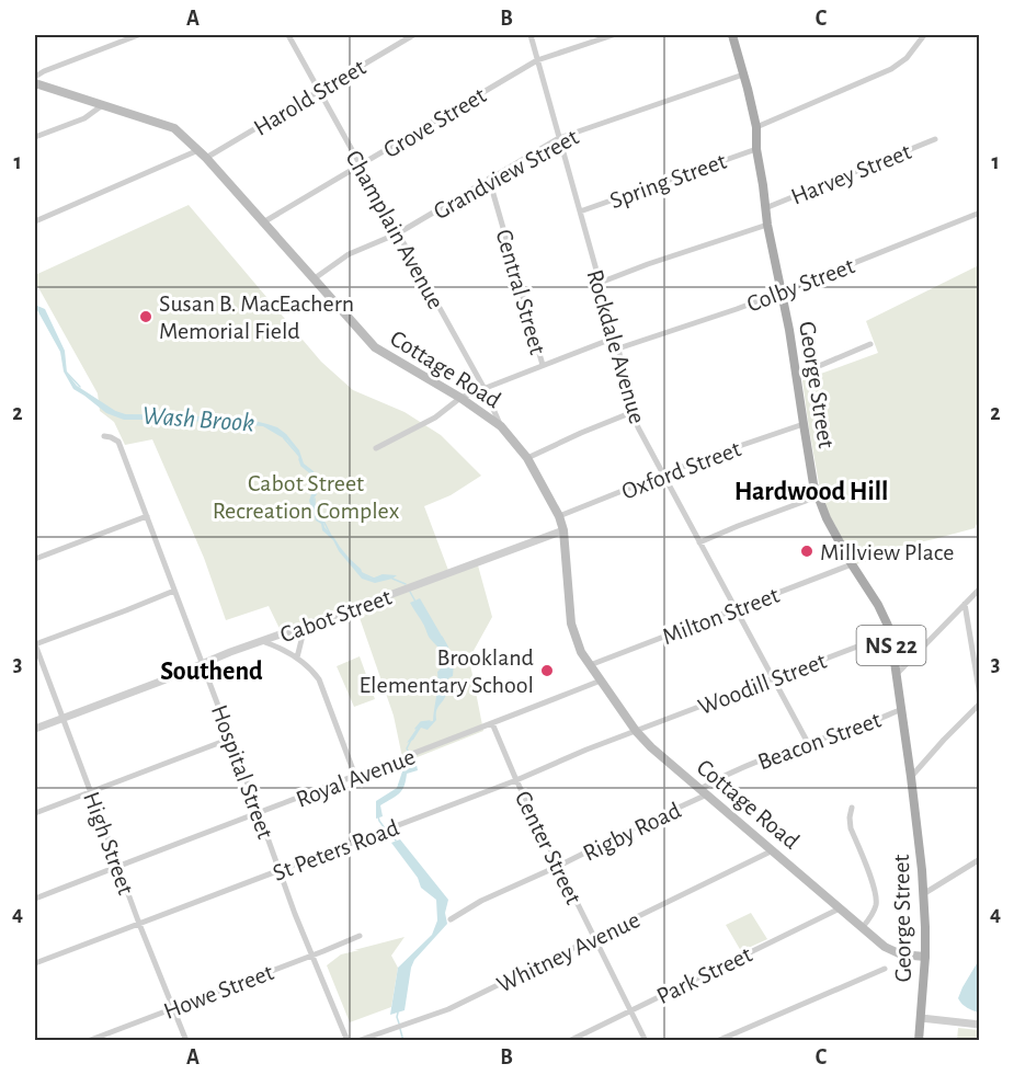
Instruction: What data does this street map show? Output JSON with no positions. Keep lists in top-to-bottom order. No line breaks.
{"streets":{"main road":["Cottage Road","George Street","NS 22"],"street":["Harold Street","Grove Street","Grandview Street","Harvey Street","Spring Street","Champlain Avenue","Colby Street","Central Street","Rockdale Avenue","Oxford Street","Cabot Street","Milton Street","Woodill Street","Beacon Street","Hospital Street","Royal Avenue","Rigby Road","High Street","Center Street","St Peters Road","Whitney Avenue","Park Street","Howe Street"]},"crossings":[["Harold Street","Champlain Avenue"],["Harold Street","Cottage Road"],["Grove Street","Champlain Avenue"],["Grove Street","Rockdale Avenue"],["Grove Street","Cottage Road"],["Grandview Street","Champlain Avenue"],["Grandview Street","Central Street"],["Grandview Street","Rockdale Avenue"],["Grandview Street","Cottage Road"],["Grandview Street","George Street"],["Harvey Street","George Street"],["Spring Street","Rockdale Avenue"],["Spring Street","George Street"],["Champlain Avenue","Cottage Road"],["Colby Street","Rockdale Avenue"],["Colby Street","George Street"],["Rockdale Avenue","Oxford Street"],["Rockdale Avenue","Milton Street"],["Rockdale Avenue","Woodill Street"],["Rockdale Avenue","Beacon Street"],["Cottage Road","George Street"],["Cottage Road","Oxford Street"],["Cottage Road","Cabot Street"],["Cottage Road","Milton Street"],["Cottage Road","Woodill Street"],["Cottage Road","Beacon Street"],["Cottage Road","Royal Avenue"],["Cottage Road","Rigby Road"],["Cottage Road","St Peters Road"],["Cottage Road","Whitney Avenue"],["Cottage Road","Park Street"],["George Street","Oxford Street"],["George Street","Milton Street"],["George Street","Woodill Street"],["George Street","Beacon Street"],["Cabot Street","Hospital Street"],["Cabot Street","High Street"],["Woodill Street","St Peters Road"],["Beacon Street","Rigby Road"],["Hospital Street","Royal Avenue"],["Hospital Street","St Peters Road"],["Hospital Street","Howe Street"],["Royal Avenue","High Street"],["Royal Avenue","Center Street"],["Rigby Road","Center Street"],["High Street","St Peters Road"],["High Street","Howe Street"],["Center Street","St Peters Road"],["Center Street","Whitney Avenue"],["Center Street","Park Street"]],"districts":["Hardwood Hill","Southend"],"water":["Wash Brook"],"parks":["Cabot Street Recreation Complex"],"places":["Susan B. MacEachern Memorial Field","Millview Place","Brookland Elementary School"],"grid":{"columns":["A","B","C"],"rows":["1","2","3","4"]}}
